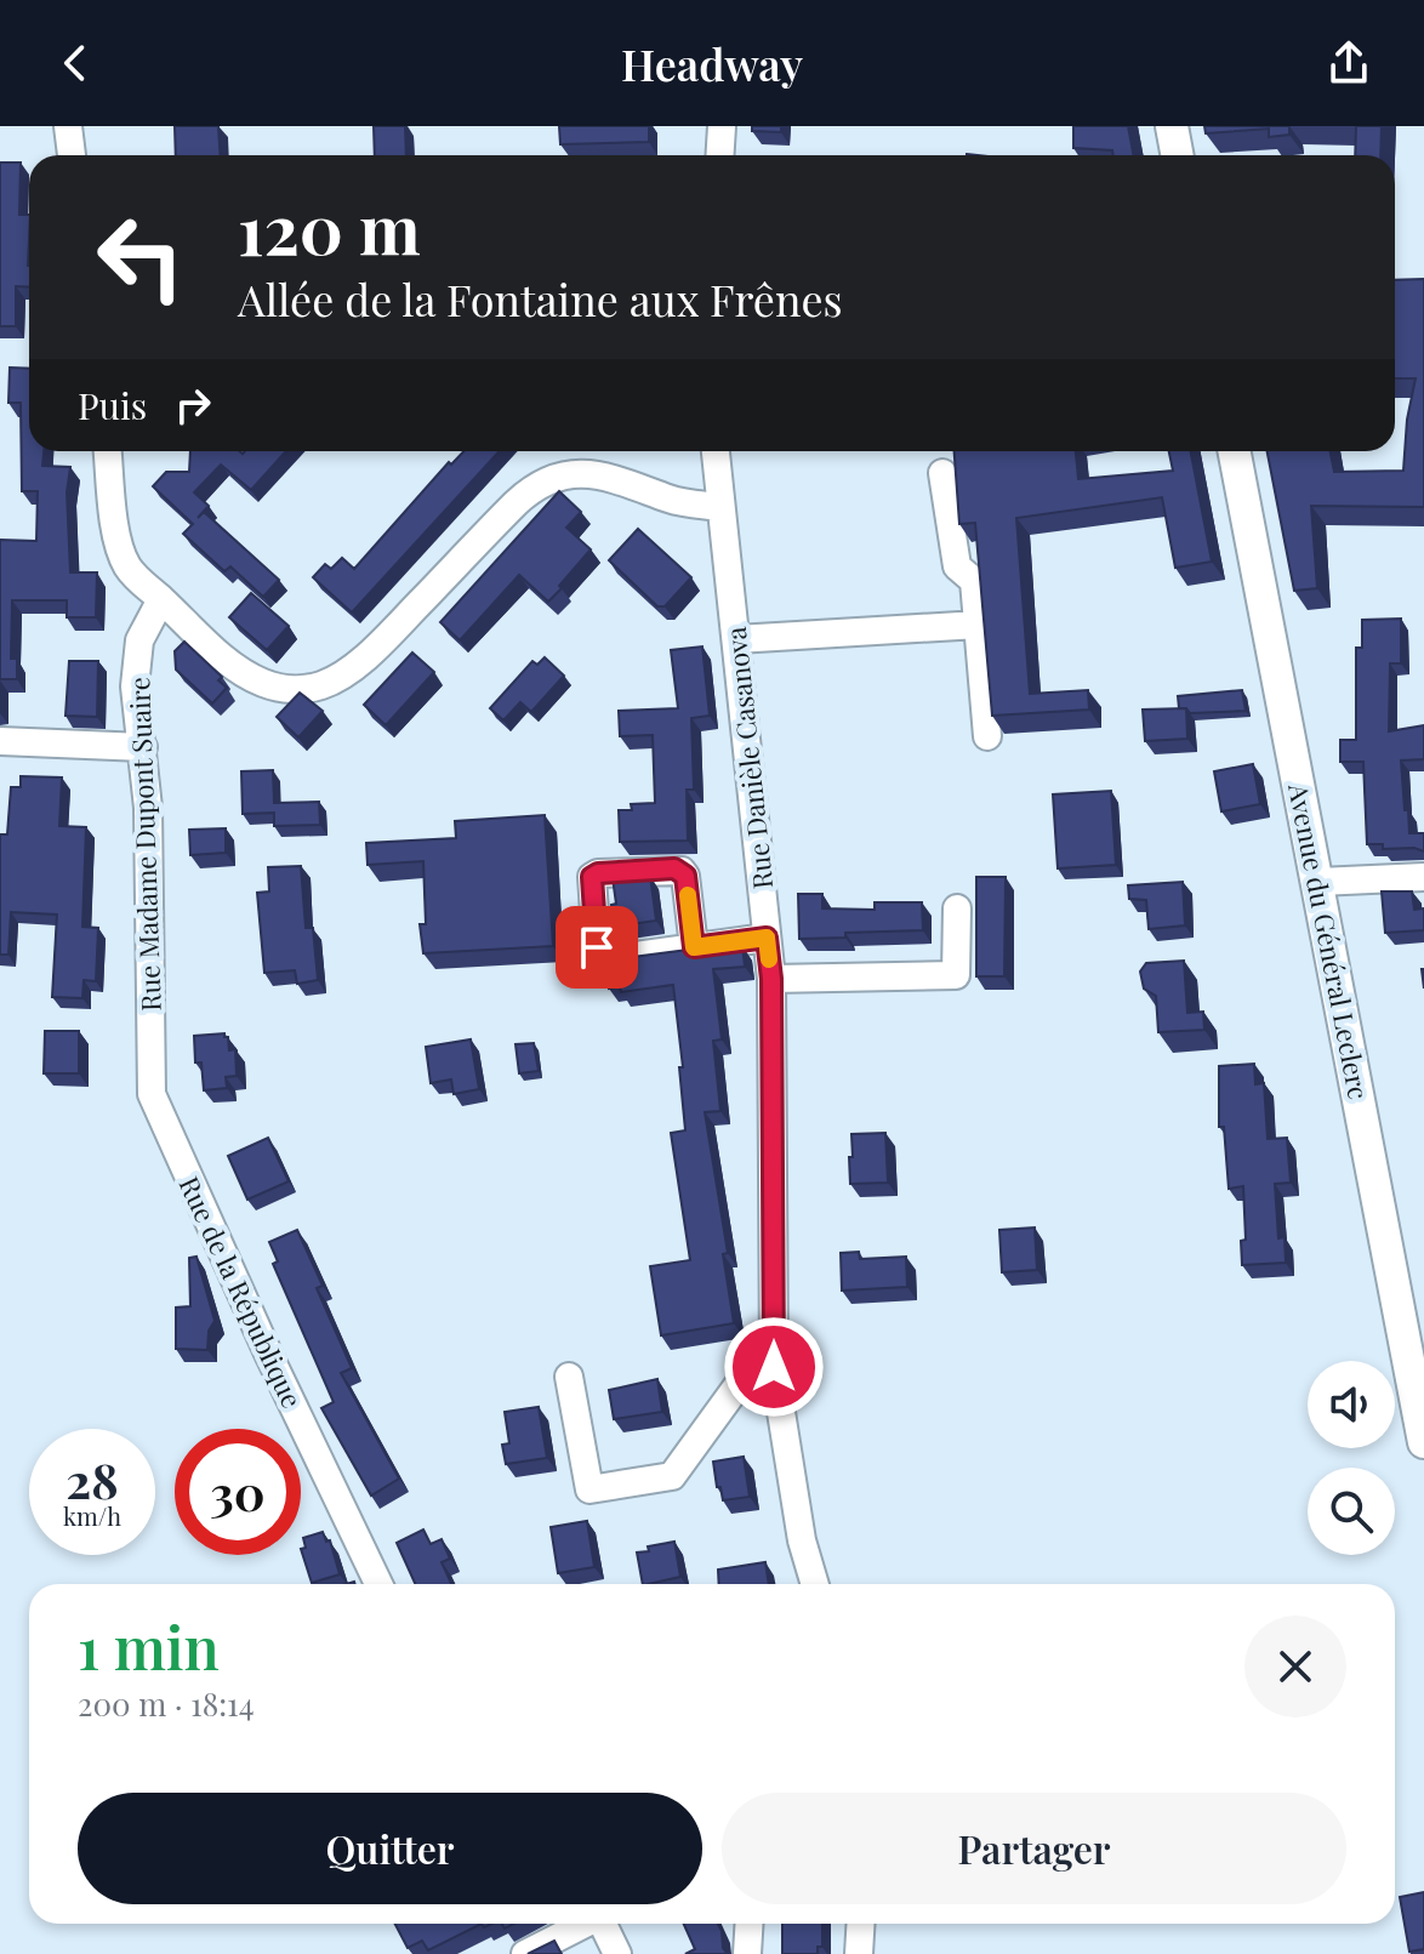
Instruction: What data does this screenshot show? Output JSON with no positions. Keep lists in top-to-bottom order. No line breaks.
{"streets":{"main road":["Avenue du Général Leclerc"],"street":["Rue Danièle Casanova","Rue Madame Dupont Suaire","Rue de la République"]},"crossings":[["Rue Madame Dupont Suaire","Rue de la République"]],"page":{"header":"Headway","turn":["120 m","Allée de la Fontaine aux Frênes"],"then":"Puis","speed":"28 km/h","limit":"30","heading":["1 min","200 m · 18:14"],"buttons":["Quitter","Partager"]}}
